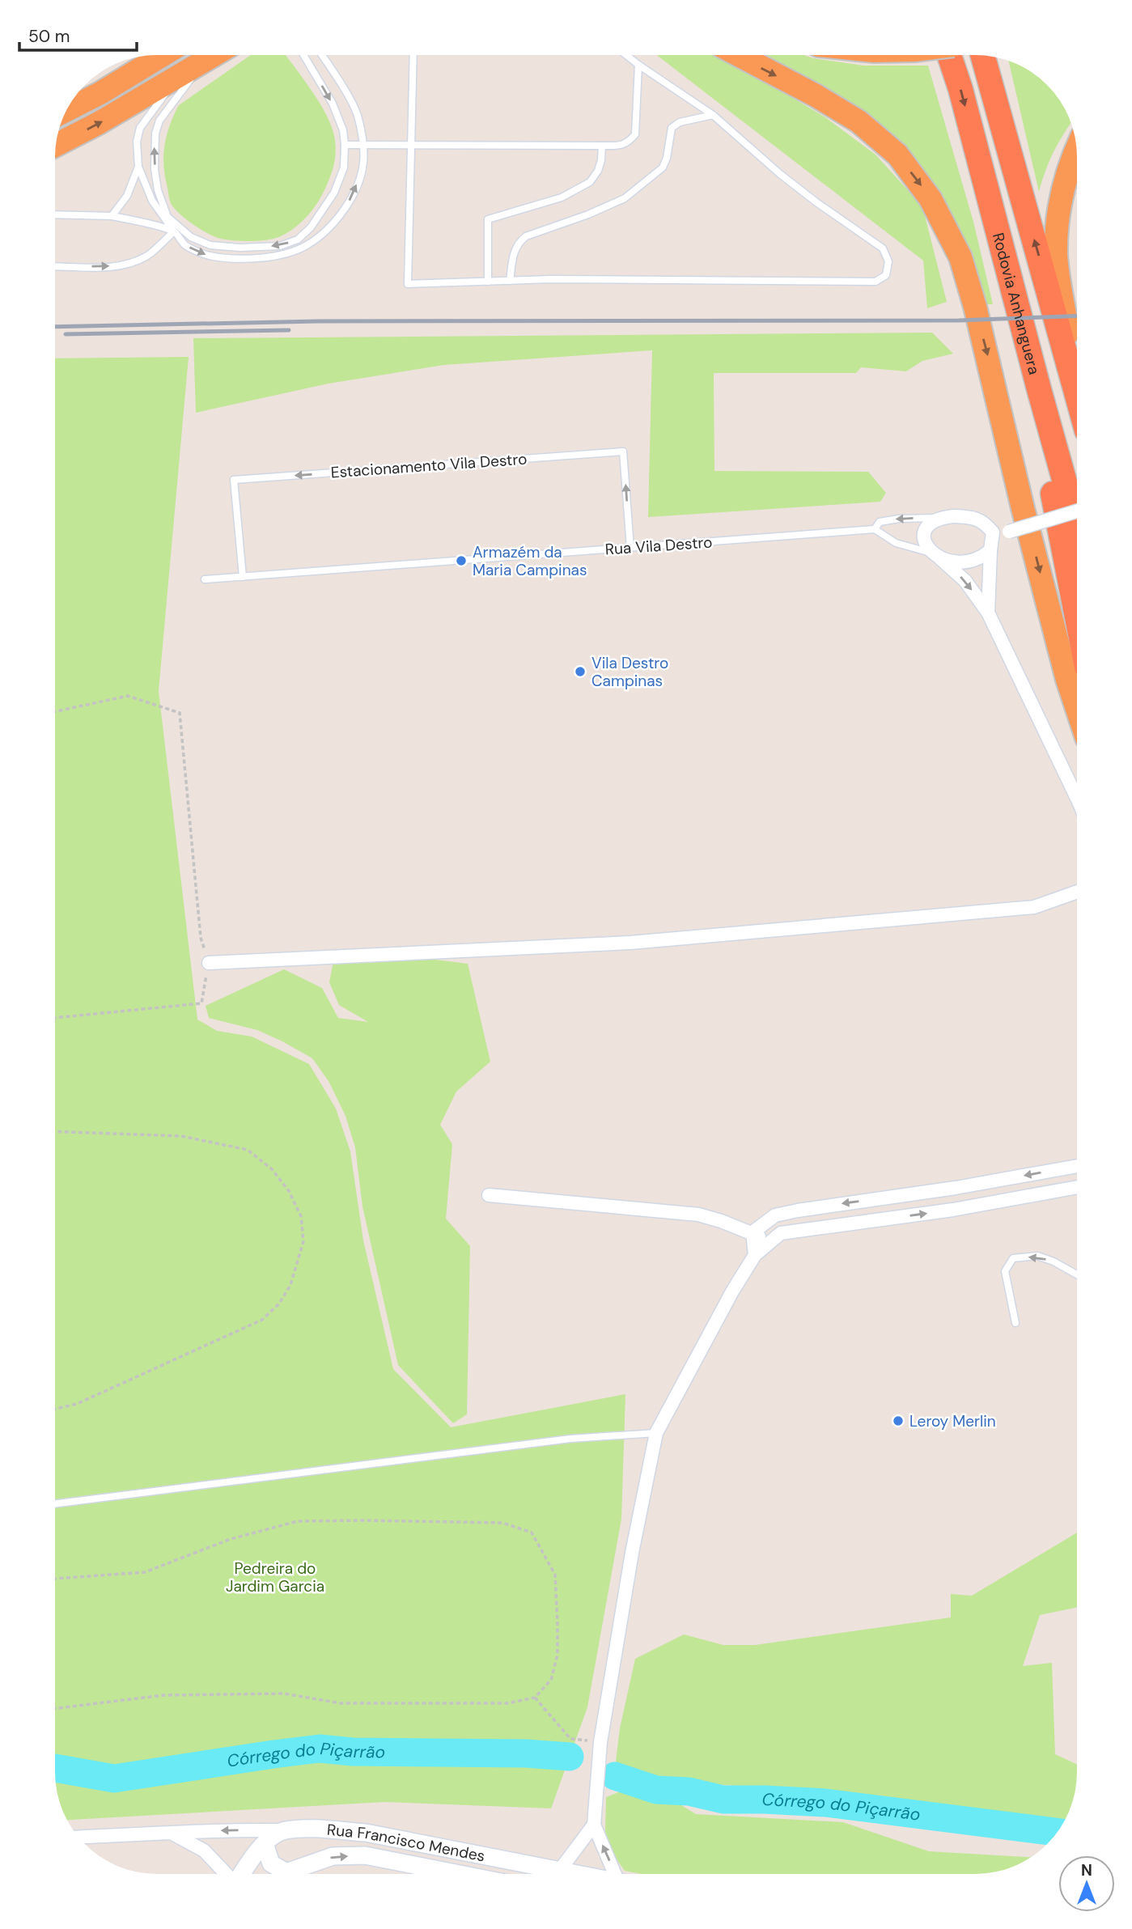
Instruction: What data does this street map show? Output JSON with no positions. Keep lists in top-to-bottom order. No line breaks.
{"streets":{"highway":["Rodovia Anhanguera"],"street":["Rua Francisco Mendes"],"lane":["Estacionamento Vila Destro","Rua Vila Destro"]},"crossings":[["Estacionamento Vila Destro","Rua Vila Destro"]],"water":["Córrego do Piçarrão"],"parks":["Pedreira do Jardim Garcia"],"places":["Armazém da Maria Campinas","Vila Destro Campinas","Leroy Merlin"],"scale_bar":"50 m","north":"top"}
